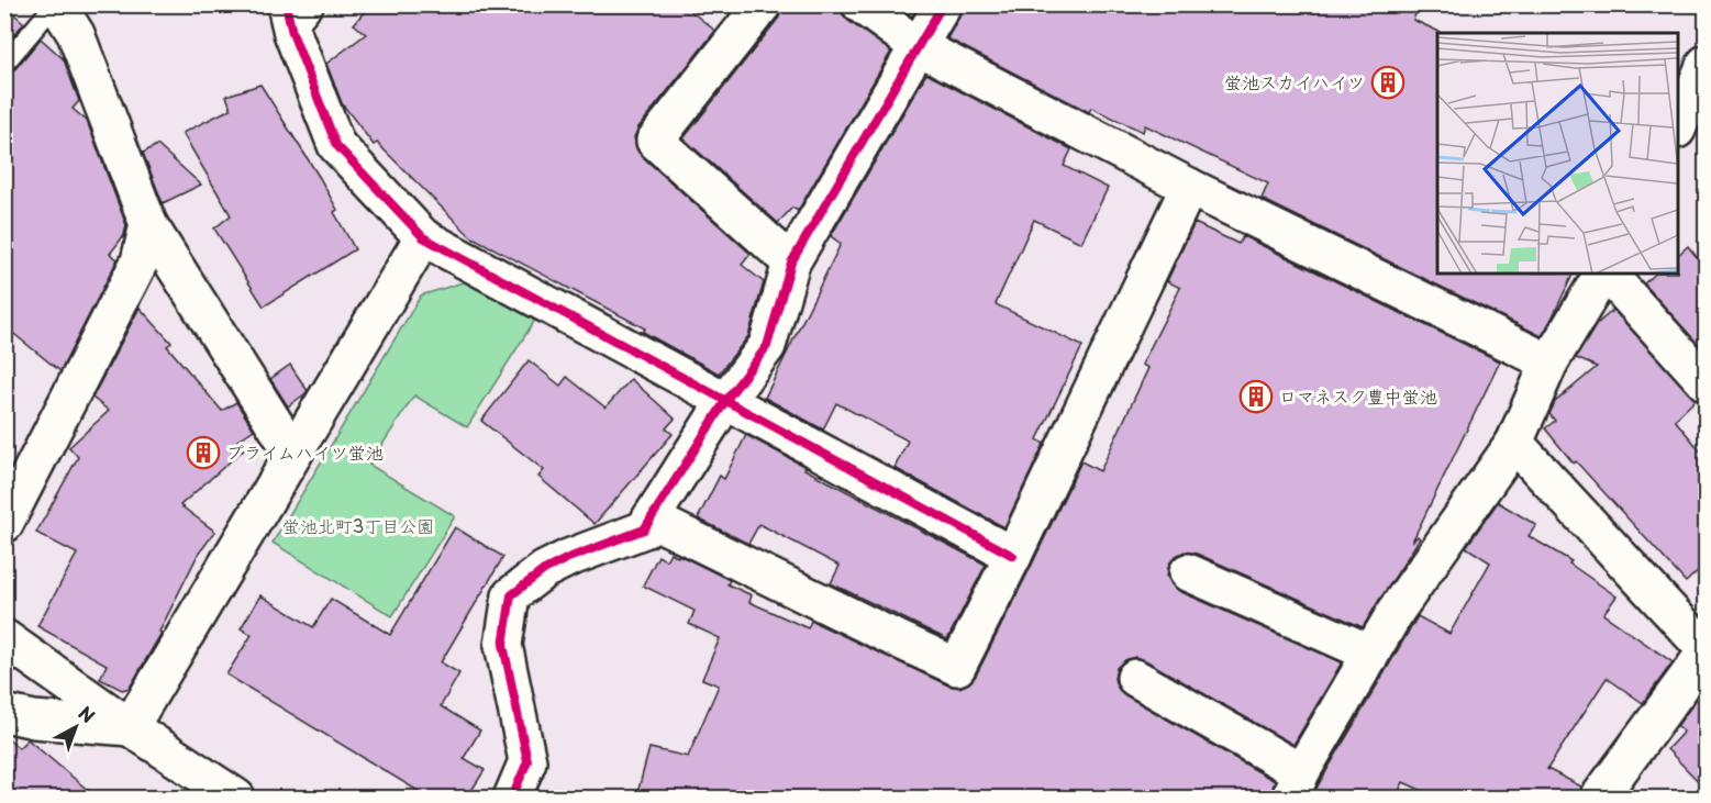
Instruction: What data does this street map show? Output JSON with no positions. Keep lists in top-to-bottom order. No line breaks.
{"parks":["蛍池北町3丁目公園"],"places":{"building":["蛍池スカイハイツ","ロマネスク豊中蛍池","プライムハイツ蛍池"]},"north":"top right"}
